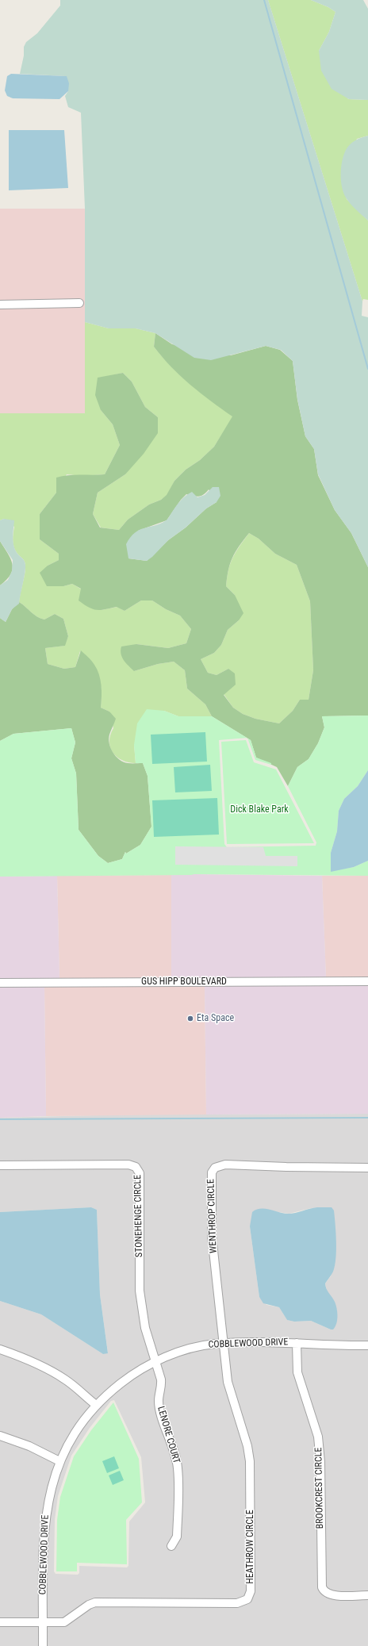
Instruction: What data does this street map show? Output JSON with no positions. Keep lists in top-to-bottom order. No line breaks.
{"streets":{"street":["GUS HIPP BOULEVARD","STONEHENGE CIRCLE","WENTHROP CIRCLE","COBBLEWOOD DRIVE","LENORE COURT","BROOKCREST CIRCLE","HEATHROW CIRCLE"]},"crossings":[["STONEHENGE CIRCLE","COBBLEWOOD DRIVE"],["STONEHENGE CIRCLE","LENORE COURT"],["WENTHROP CIRCLE","COBBLEWOOD DRIVE"],["WENTHROP CIRCLE","HEATHROW CIRCLE"],["COBBLEWOOD DRIVE","LENORE COURT"],["COBBLEWOOD DRIVE","BROOKCREST CIRCLE"],["COBBLEWOOD DRIVE","HEATHROW CIRCLE"]],"parks":["Dick Blake Park"],"places":["Eta Space"]}
